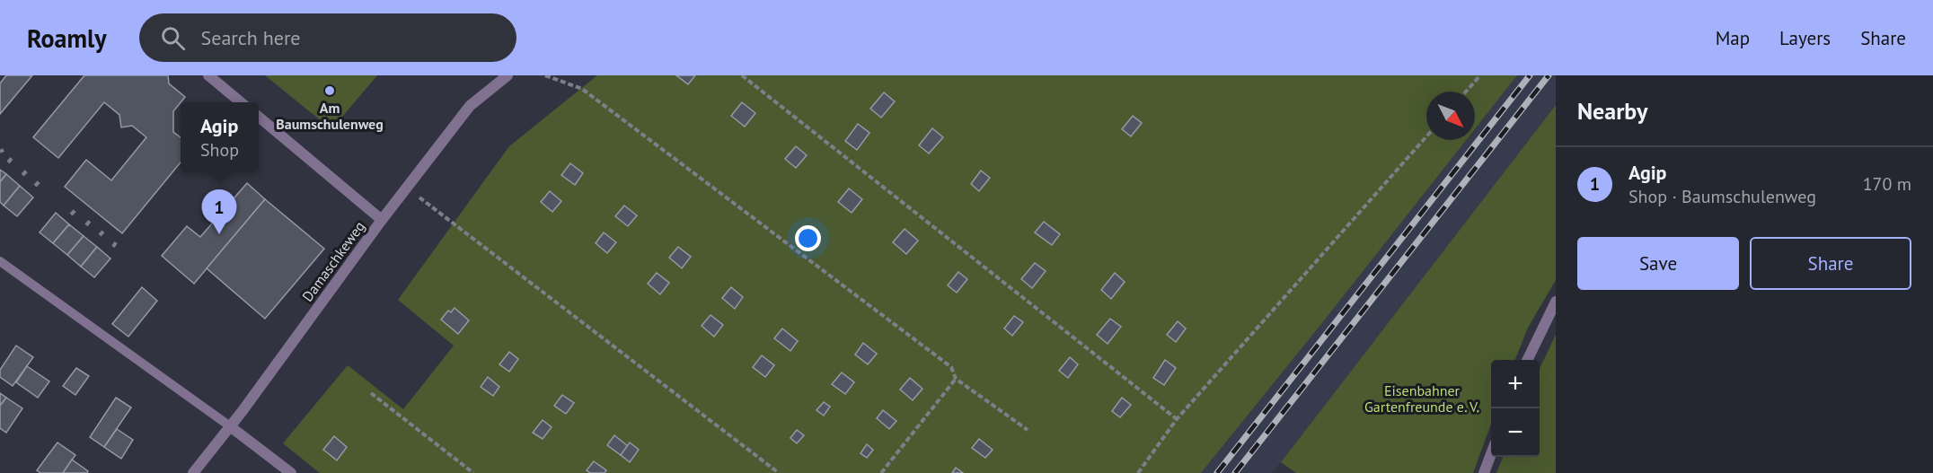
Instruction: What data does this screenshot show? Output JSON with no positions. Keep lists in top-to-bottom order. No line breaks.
{"streets":{"street":["Damaschkeweg"]},"parks":["Eisenbahner Gartenfreunde e. V."],"places":["Am Baumschulenweg"],"north":"bottom right","page":{"header":"Roamly","search":"Search here","nav":["Map","Layers","Share"],"heading":"Nearby","popup":["Agip","Shop"],"list":[{"mark":"1","name":"Agip","note":"Shop · Baumschulenweg","value":"170 m"}],"pins":"1","buttons":["Save","Share"],"map_buttons":["+","−"]}}
